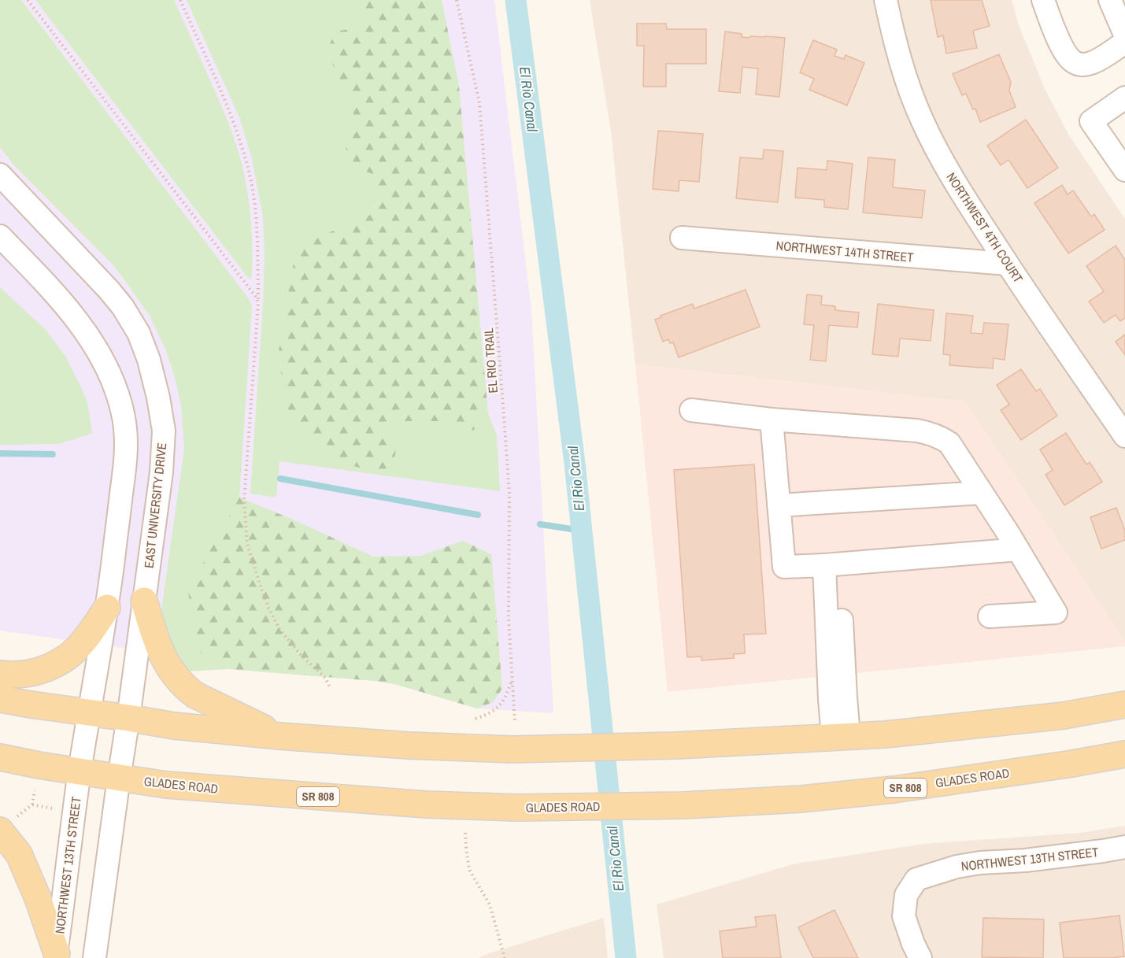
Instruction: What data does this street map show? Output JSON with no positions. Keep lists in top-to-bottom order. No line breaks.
{"streets":{"main road":["GLADES ROAD","SR 808"],"street":["NORTHWEST 4TH COURT","NORTHWEST 14TH STREET","EAST UNIVERSITY DRIVE","NORTHWEST 13TH STREET"],"path":["EL RIO TRAIL"]},"crossings":[["NORTHWEST 4TH COURT","NORTHWEST 14TH STREET"],["EAST UNIVERSITY DRIVE","GLADES ROAD"],["GLADES ROAD","NORTHWEST 13TH STREET"]],"water":["El Rio Canal"]}
